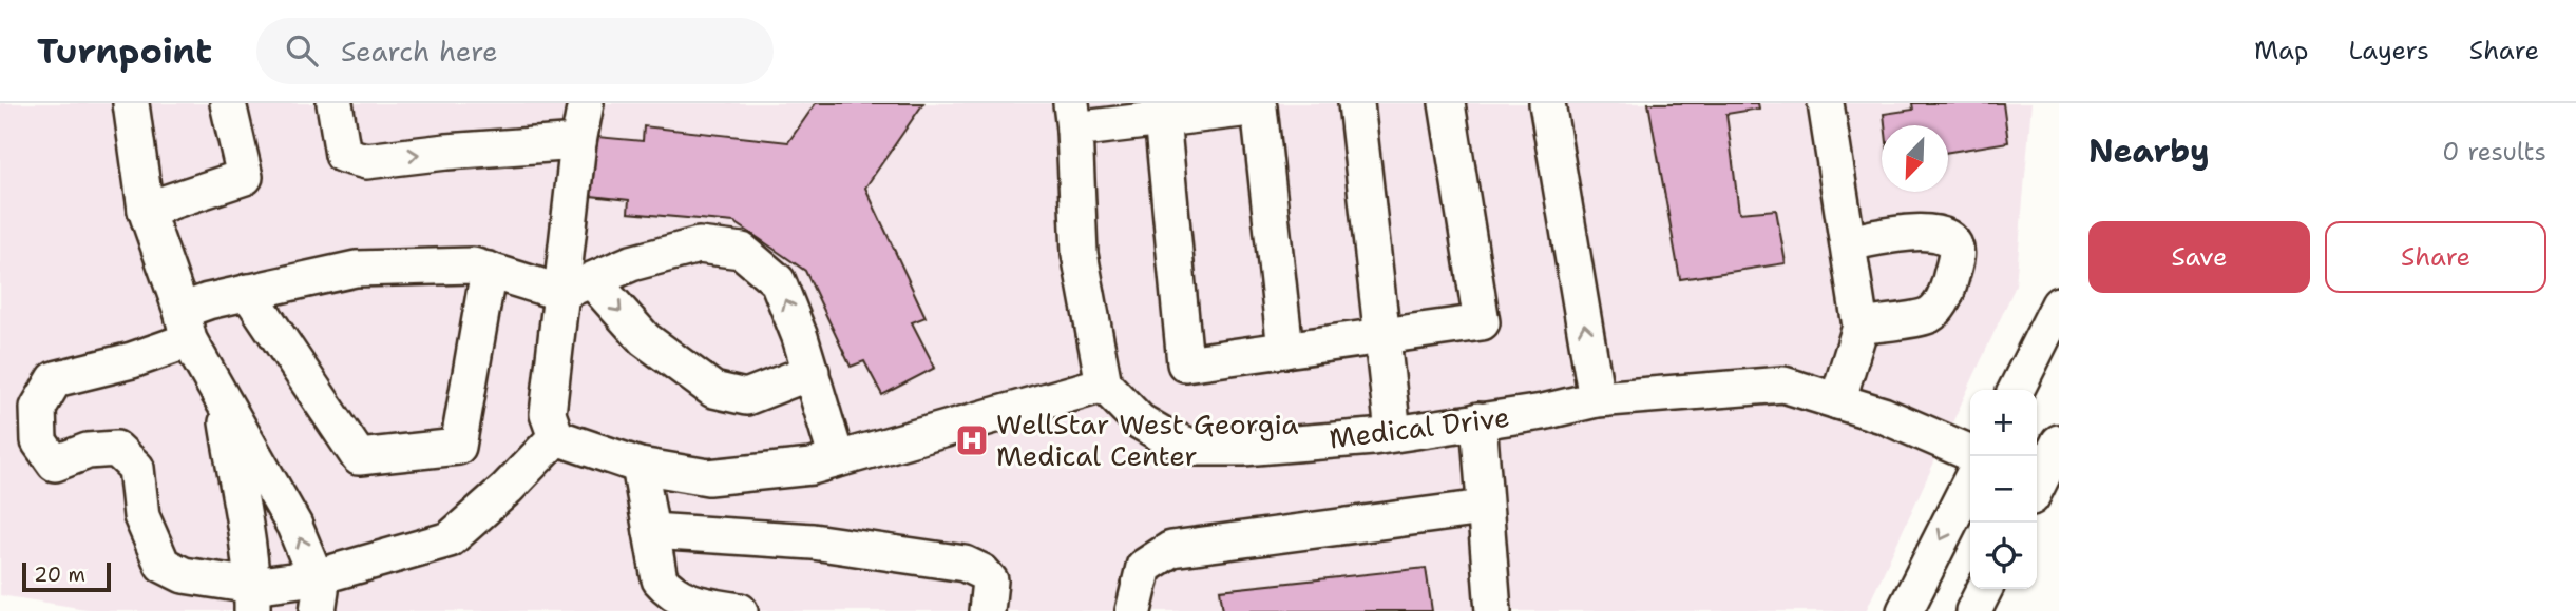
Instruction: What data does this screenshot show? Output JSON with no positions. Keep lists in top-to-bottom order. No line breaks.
{"streets":{"street":["Medical Drive"]},"places":{"hospital":["WellStar West Georgia Medical Center"]},"scale_bar":"20 m","north":"bottom left","page":{"header":"Turnpoint","search":"Search here","nav":["Map","Layers","Share"],"heading":["Nearby","0 results"],"buttons":["Save","Share"],"map_buttons":["+","−"],"scale":"20 m"}}
